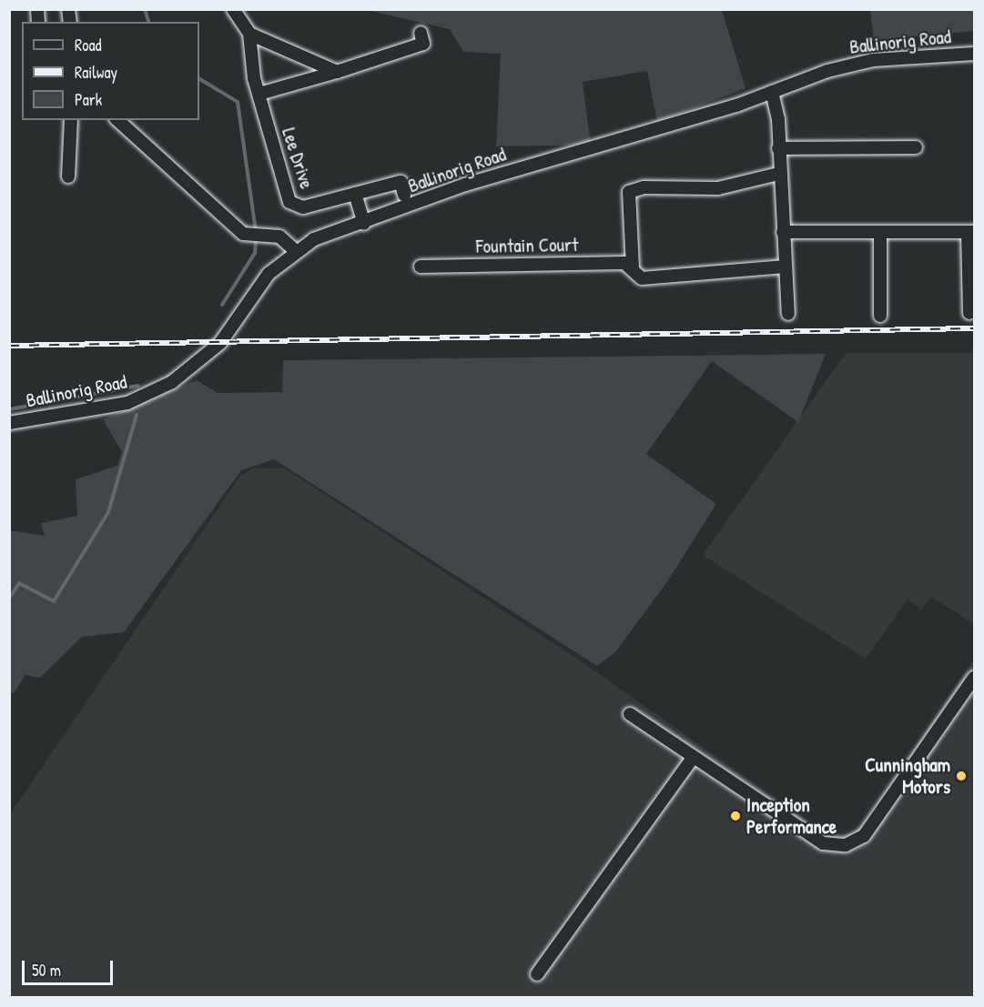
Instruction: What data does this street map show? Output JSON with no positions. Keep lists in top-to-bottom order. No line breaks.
{"streets":{"street":["Ballinorig Road","Lee Drive","Fountain Court"]},"places":["Cunningham Motors","Inception Performance"],"legend":["Road","Railway","Park"],"scale_bar":"50 m"}
